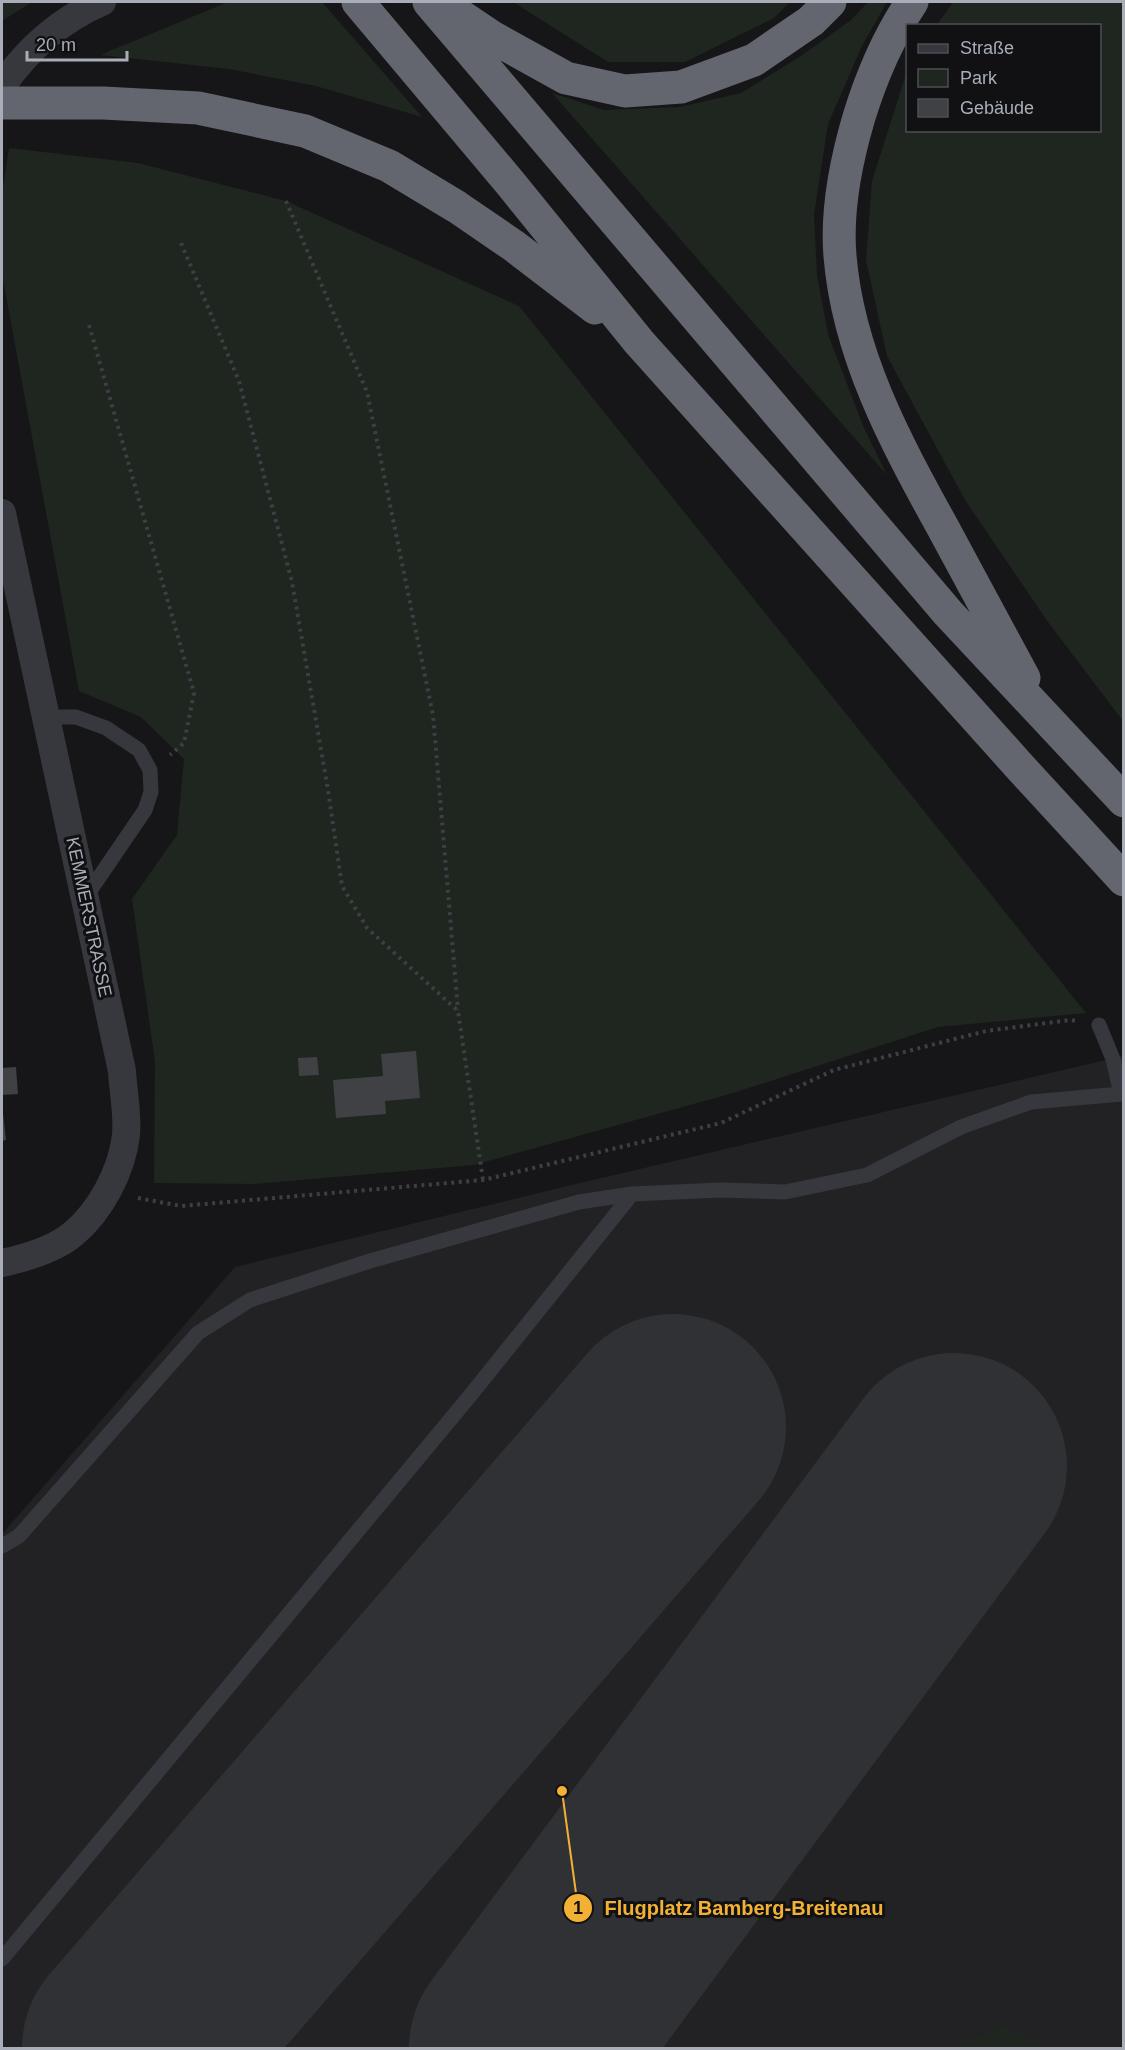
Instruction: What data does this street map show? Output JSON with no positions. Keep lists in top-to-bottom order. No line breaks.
{"streets":{"street":["KEMMERSTRASSE"]},"places":["Flugplatz Bamberg-Breitenau"],"legend":["Straße","Park","Gebäude"],"scale_bar":"20 m"}
